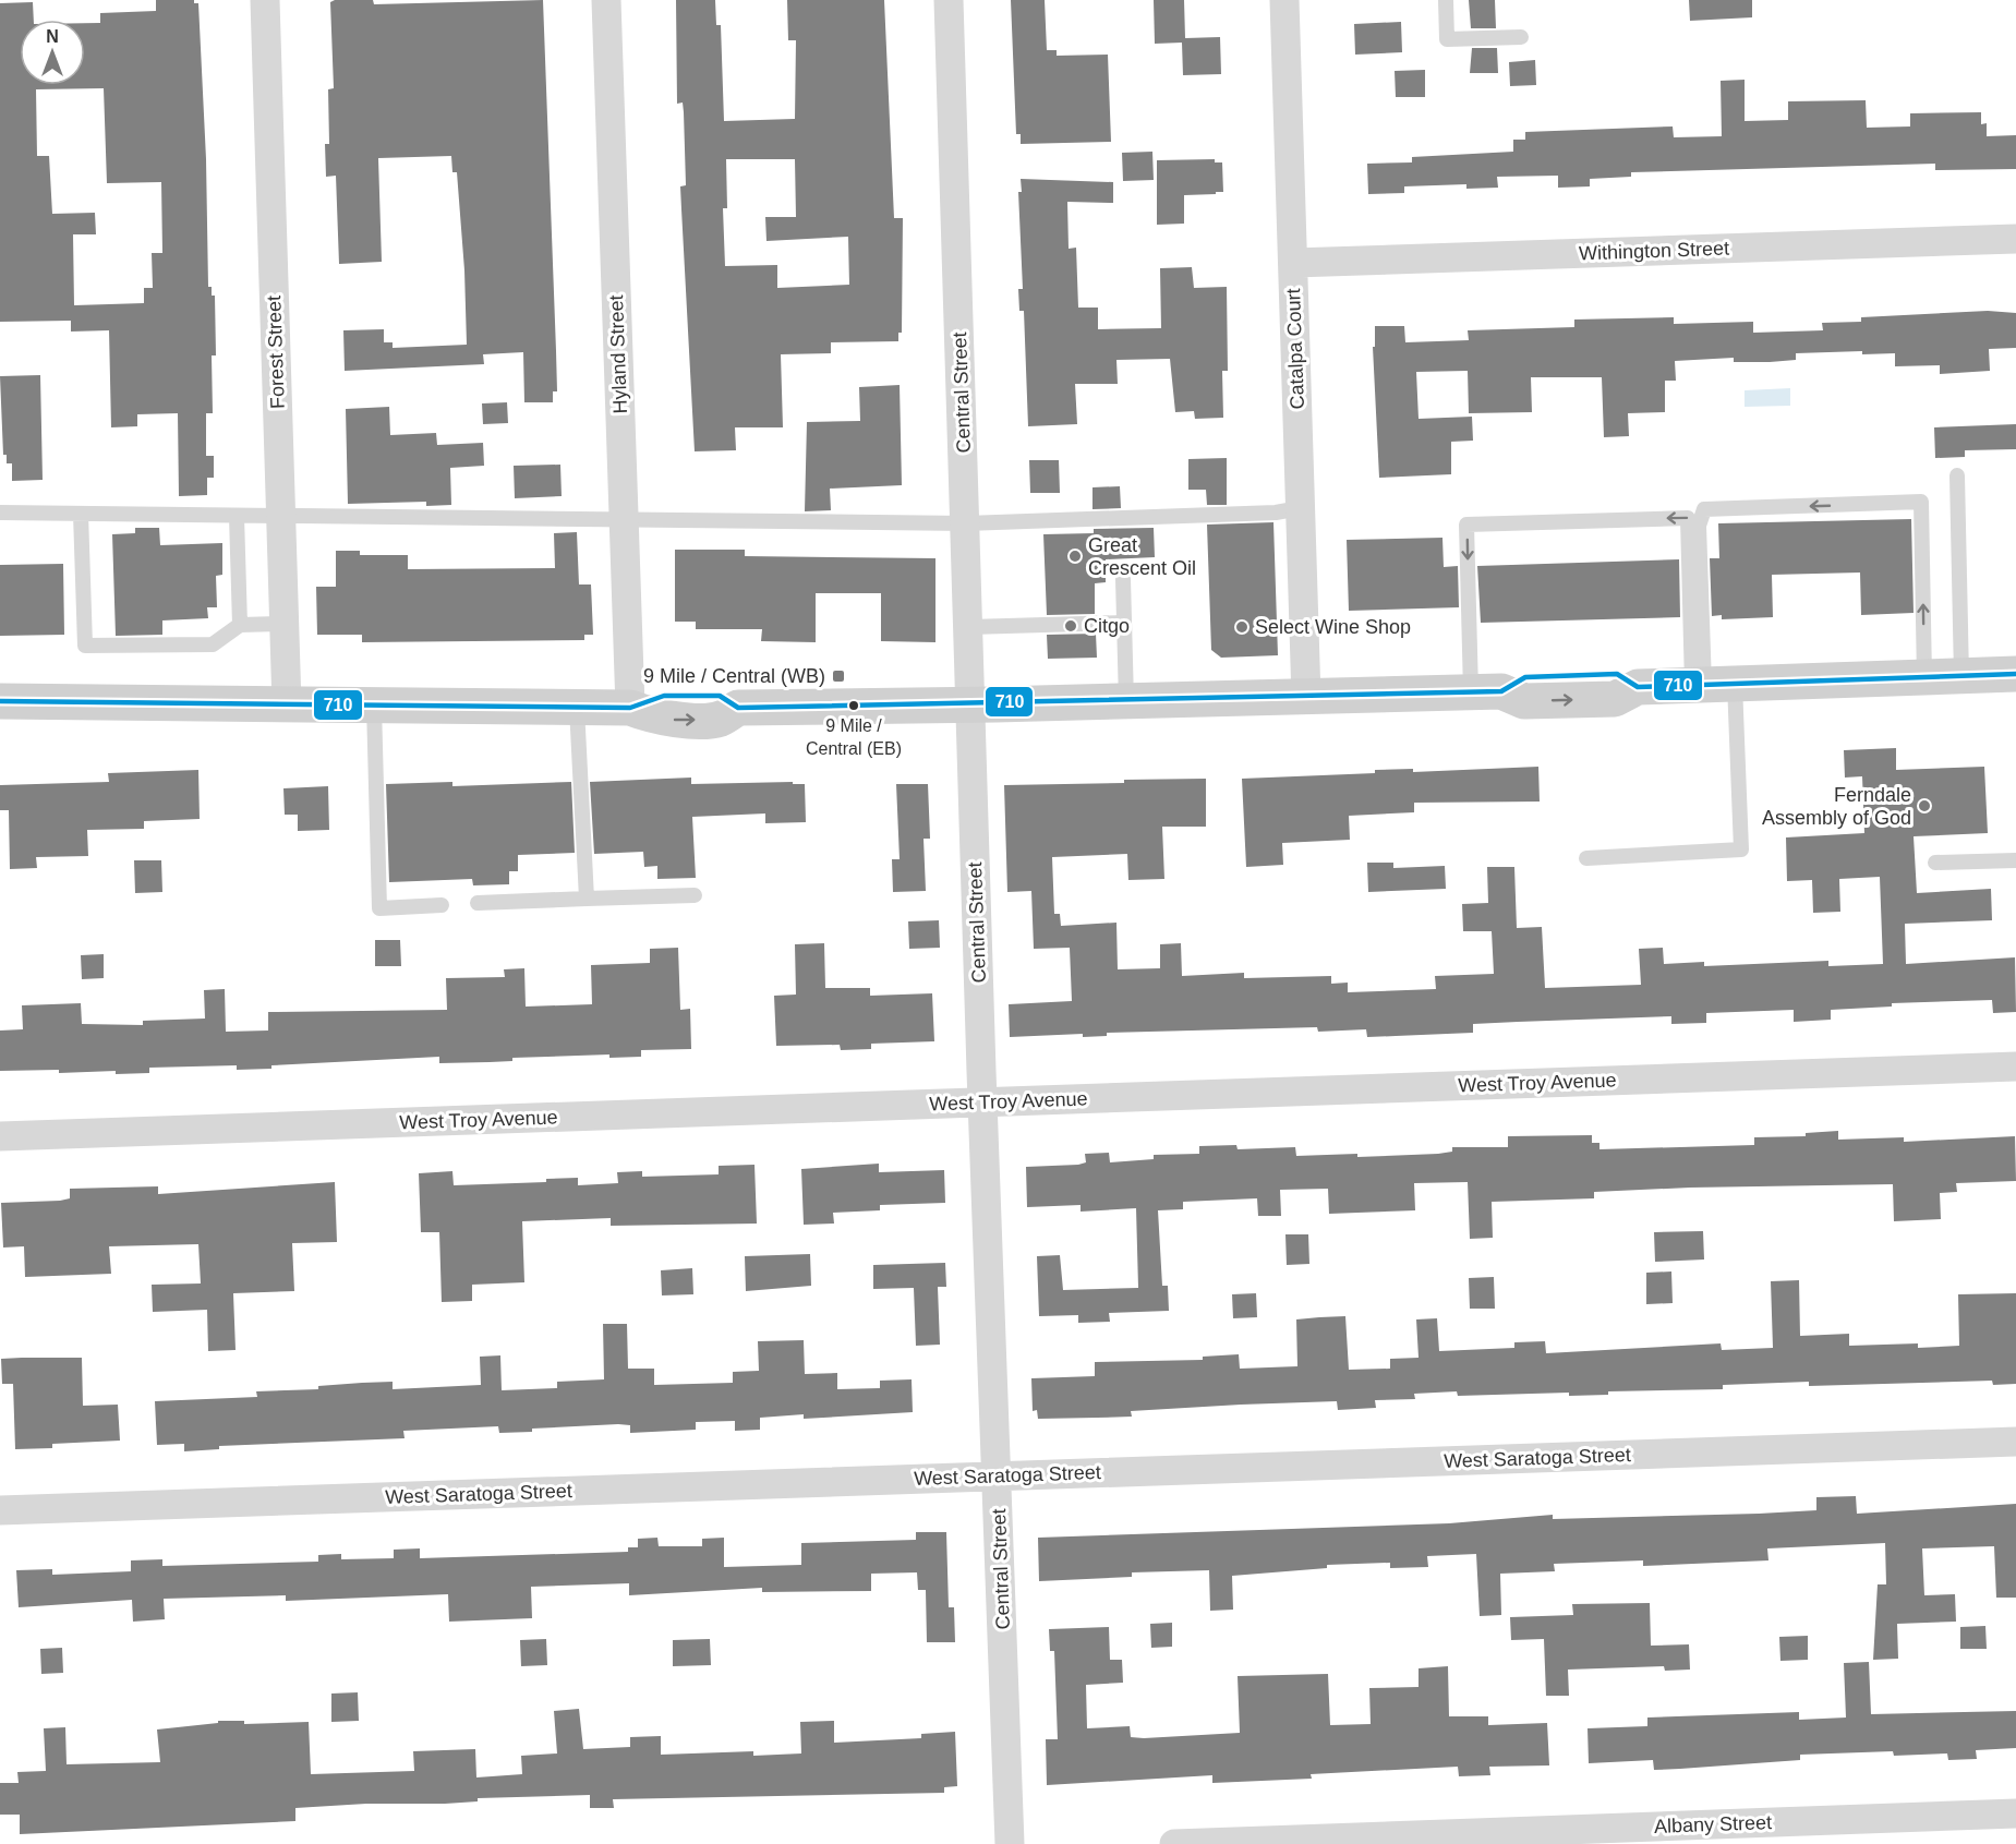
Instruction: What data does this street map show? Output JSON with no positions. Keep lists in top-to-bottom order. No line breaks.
{"streets":{"street":["Withington Street","Catalpa Court","Forest Street","Hyland Street","Central Street","West Troy Avenue","West Saratoga Street","Albany Street"]},"crossings":[["Withington Street","Catalpa Court"],["Central Street","West Troy Avenue"],["Central Street","West Saratoga Street"]],"places":{"other":["Great Crescent Oil","Citgo","Select Wine Shop","9 Mile / Central (EB)","Ferndale Assembly of God"],"transit":["9 Mile / Central (WB)"]},"lines":["transit line 710"],"north":"top"}
